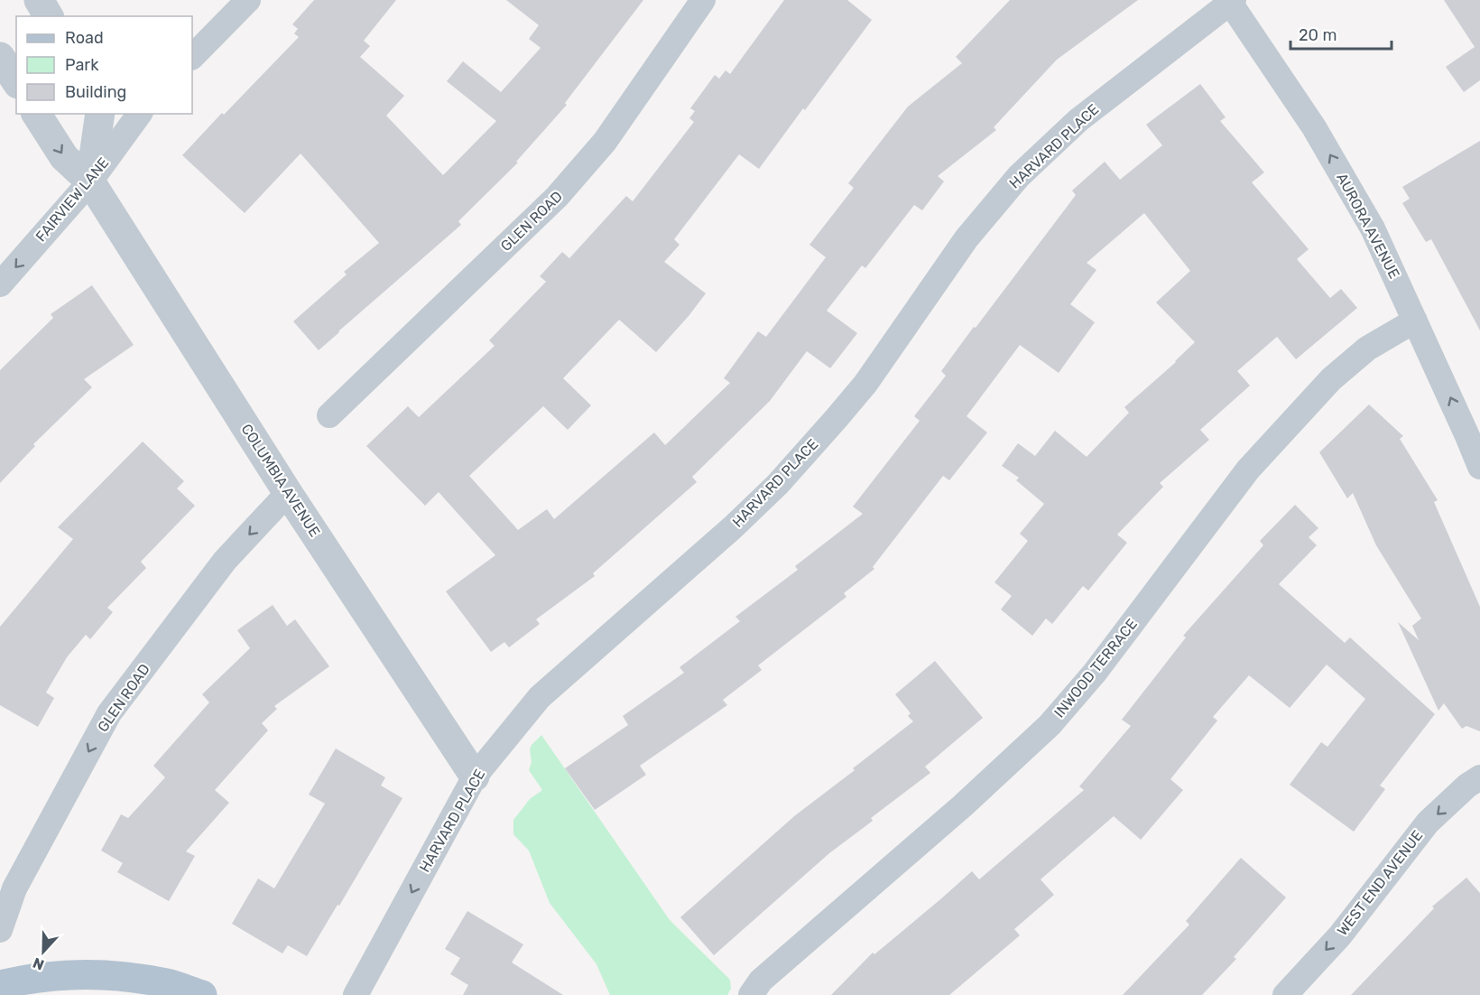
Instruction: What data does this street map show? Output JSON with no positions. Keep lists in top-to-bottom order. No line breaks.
{"streets":{"street":["HARVARD PLACE","FAIRVIEW LANE","GLEN ROAD","AURORA AVENUE","COLUMBIA AVENUE","INWOOD TERRACE","WEST END AVENUE"]},"crossings":[["HARVARD PLACE","AURORA AVENUE"],["HARVARD PLACE","COLUMBIA AVENUE"],["FAIRVIEW LANE","COLUMBIA AVENUE"],["GLEN ROAD","COLUMBIA AVENUE"],["AURORA AVENUE","INWOOD TERRACE"]],"one_way":["FAIRVIEW LANE","GLEN ROAD","AURORA AVENUE","WEST END AVENUE"],"legend":["Road","Park","Building"],"scale_bar":"20 m","north":"bottom"}
